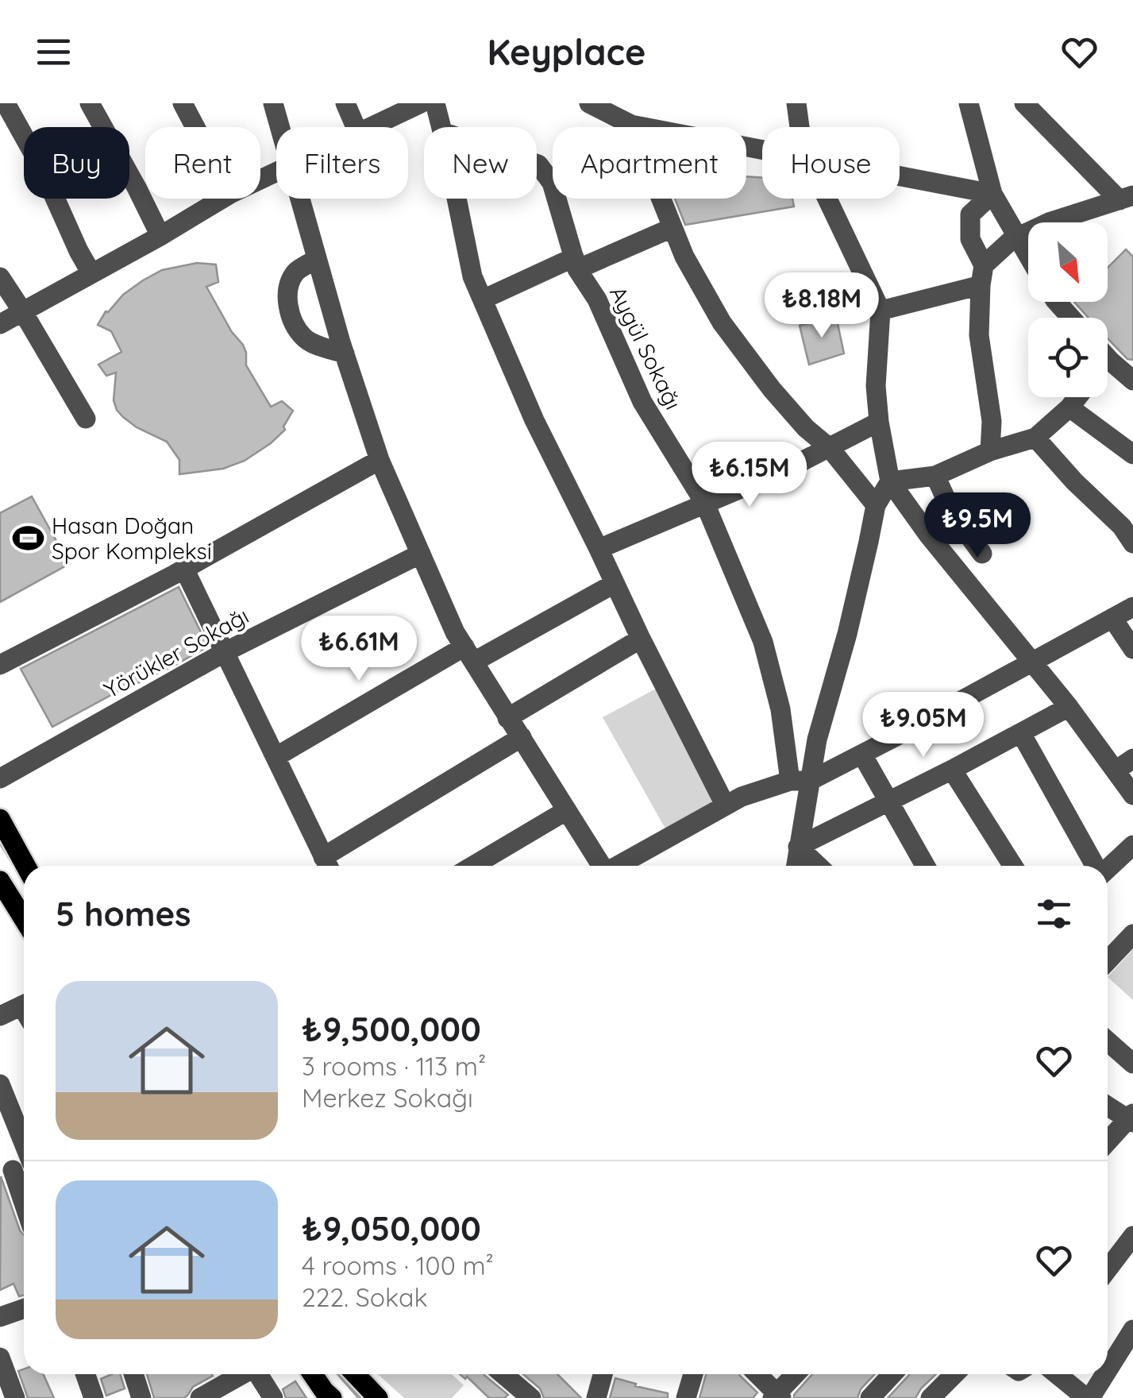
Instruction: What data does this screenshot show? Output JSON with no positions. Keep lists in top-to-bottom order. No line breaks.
{"streets":{"street":["Aygül Sokağı","Yörükler Sokağı"]},"places":{"sports":["Hasan Doğan Spor Kompleksi"]},"north":"bottom right","page":{"header":"Keyplace","chip":["Buy","Rent","Filters","New","Apartment","House"],"price":["₺8.18M","₺6.15M","₺9.5M","₺6.61M","₺9.05M"],"heading":"5 homes","list":[{"name":"₺9,500,000","note":"3 rooms · 113 m² · Merkez Sokağı"},{"name":"₺9,050,000","note":"4 rooms · 100 m² · 222. Sokak"}]}}
